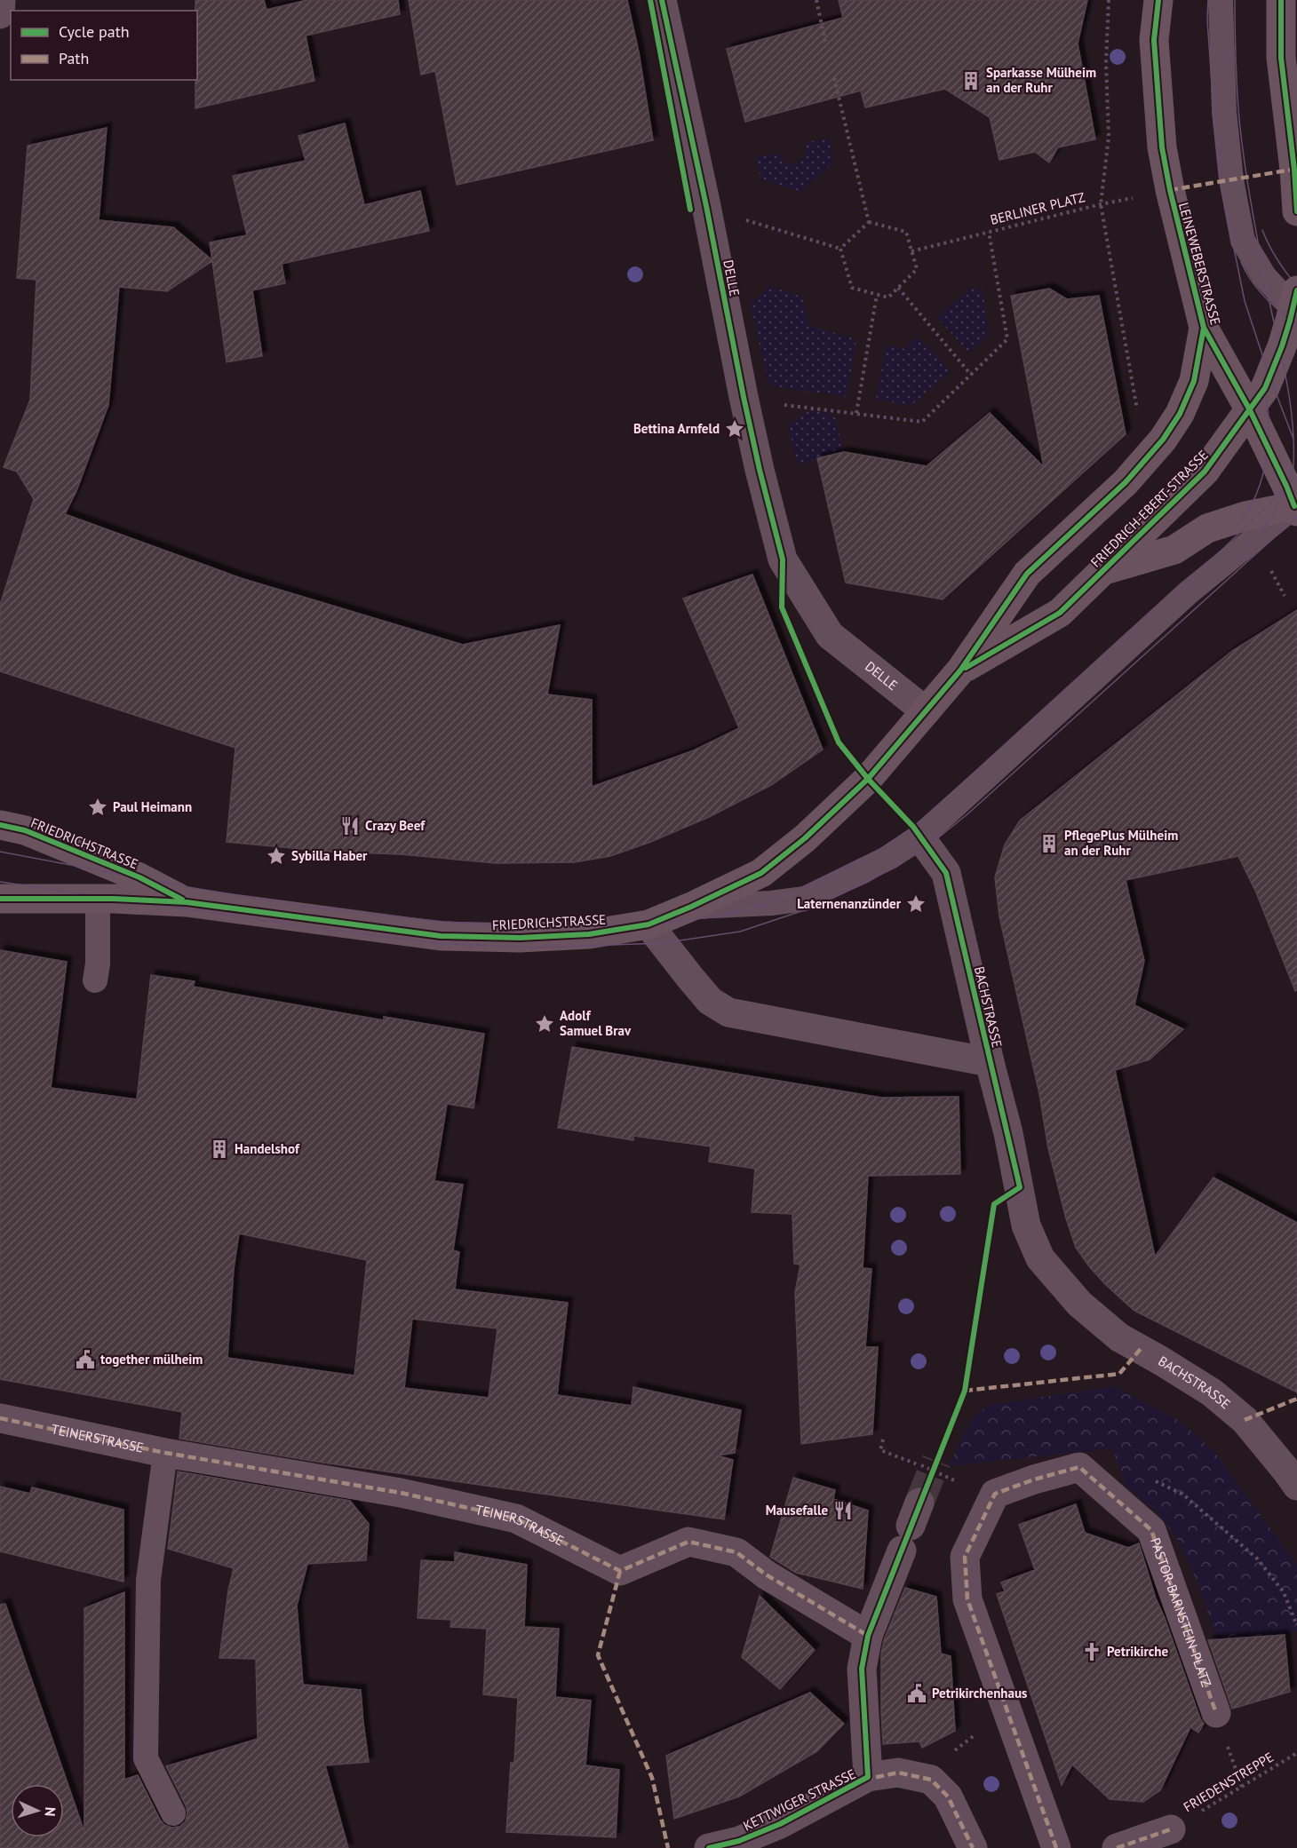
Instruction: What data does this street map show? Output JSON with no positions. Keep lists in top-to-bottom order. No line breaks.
{"streets":{"main road":["LEINEWEBERSTRASSE","FRIEDRICH-EBERT-STRASSE","FRIEDRICHSTRASSE"],"street":["DELLE","BACHSTRASSE","TEINERSTRASSE","PASTOR-BARNSTEIN-PLATZ","KETTWIGER STRASSE"],"path":["BERLINER PLATZ","FRIEDENSTREPPE"]},"crossings":[["BERLINER PLATZ","LEINEWEBERSTRASSE"],["LEINEWEBERSTRASSE","FRIEDRICH-EBERT-STRASSE"],["DELLE","FRIEDRICH-EBERT-STRASSE"],["FRIEDRICH-EBERT-STRASSE","FRIEDRICHSTRASSE"],["FRIEDRICHSTRASSE","BACHSTRASSE"]],"places":{"building":["Sparkasse Mülheim an der Ruhr","PflegePlus Mülheim an der Ruhr","Handelshof"],"place":["Bettina Arnfeld","Paul Heimann","Sybilla Haber","Laternenanzünder","Adolf Samuel Brav"],"restaurant":["Crazy Beef","Mausefalle"],"public building":["together mülheim","Petrikirchenhaus"],"church":["Petrikirche"]},"legend":["Cycle path","Path"],"north":"right"}
